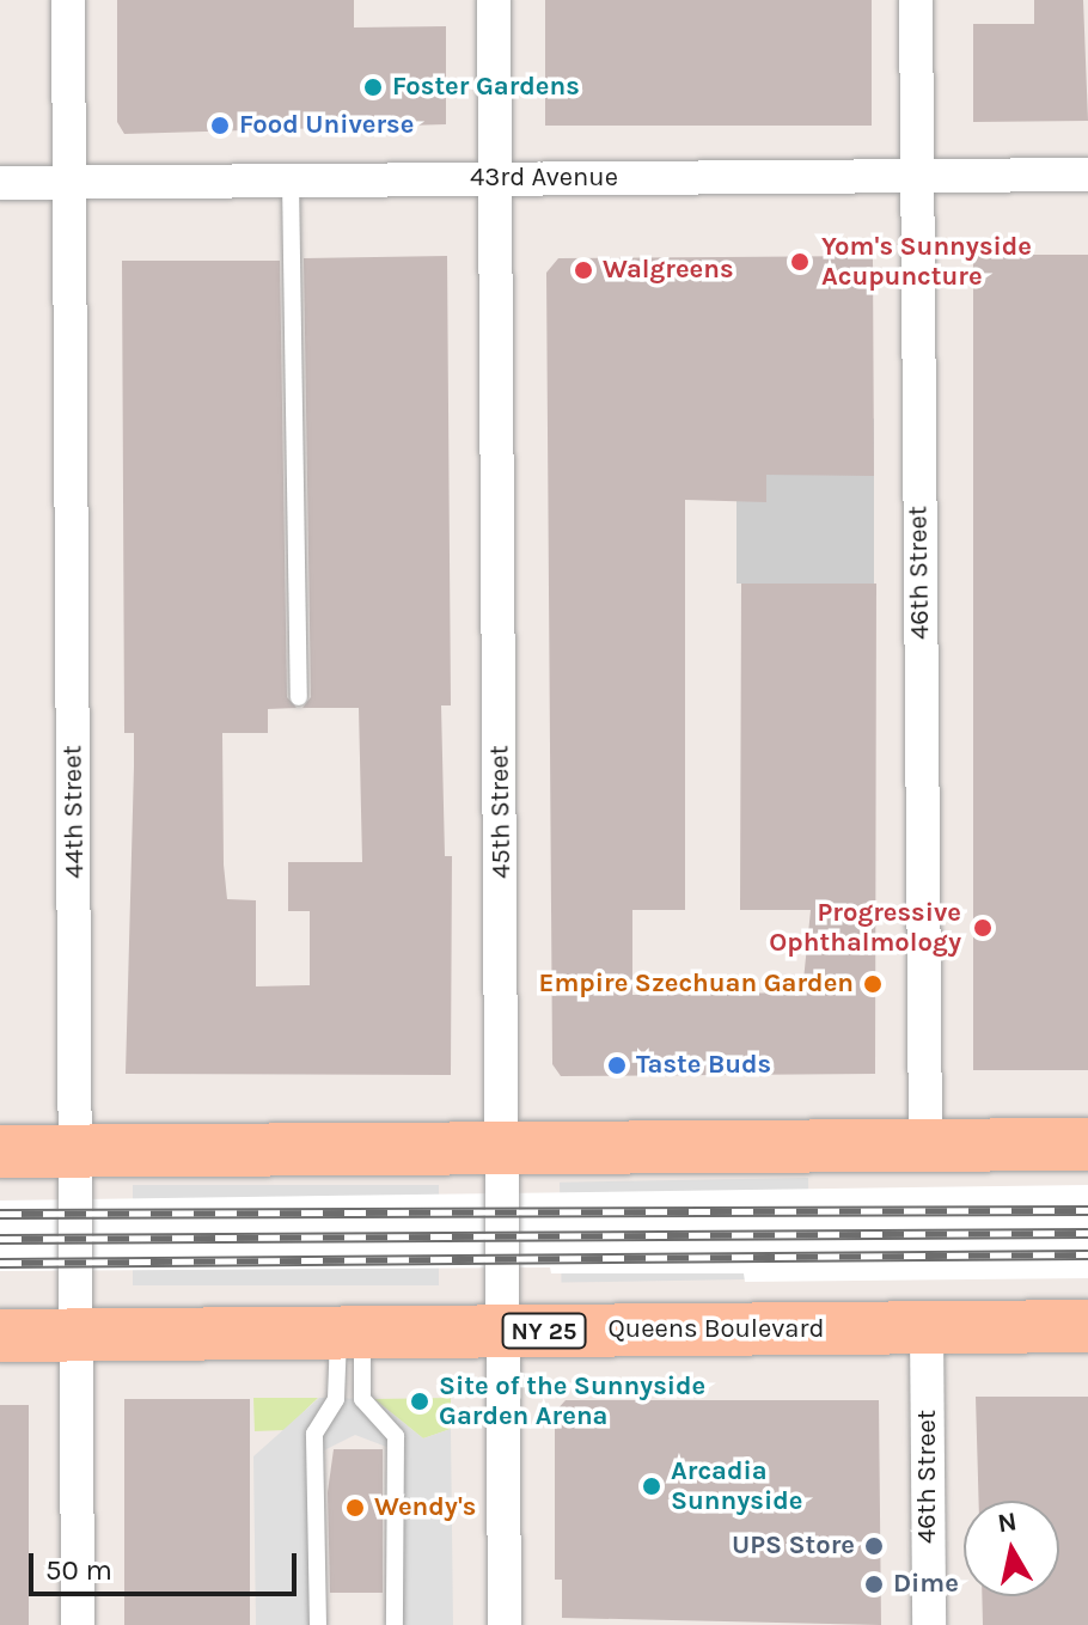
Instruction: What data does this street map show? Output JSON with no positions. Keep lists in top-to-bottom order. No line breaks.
{"streets":{"main road":["Queens Boulevard","NY 25"],"street":["43rd Avenue","46th Street","44th Street","45th Street"]},"crossings":[["43rd Avenue","46th Street"],["43rd Avenue","44th Street"],["43rd Avenue","45th Street"],["46th Street","Queens Boulevard"],["44th Street","Queens Boulevard"],["45th Street","Queens Boulevard"]],"places":["Foster Gardens","Food Universe","Yom's Sunnyside Acupuncture","Walgreens","Progressive Ophthalmology","Empire Szechuan Garden","Taste Buds","Site of the Sunnyside Garden Arena","Arcadia Sunnyside","Wendy's","UPS Store","Dime"],"scale_bar":"50 m","north":"top"}
